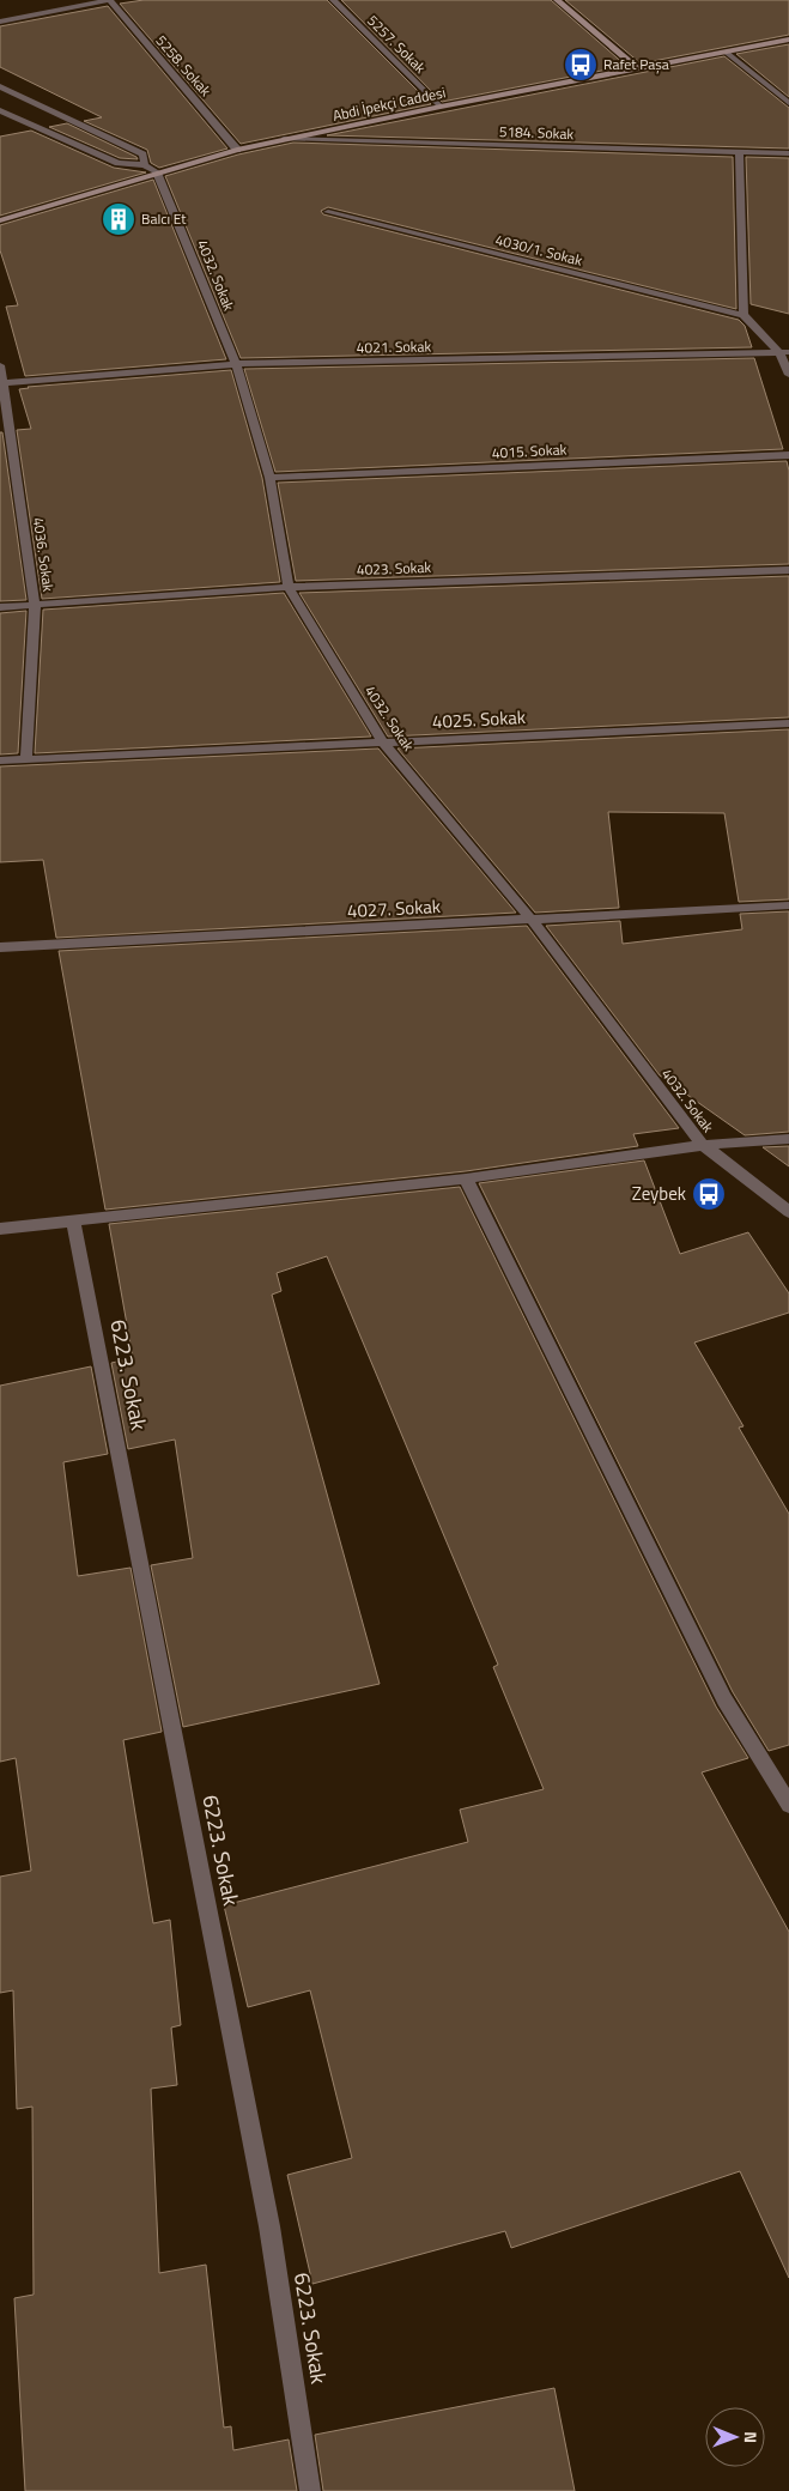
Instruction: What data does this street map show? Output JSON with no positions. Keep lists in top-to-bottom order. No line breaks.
{"streets":{"main road":["Abdi İpekçi Caddesi"],"street":["5257. Sokak","5258. Sokak","5184. Sokak","4030/1. Sokak","4032. Sokak","4021. Sokak","4015. Sokak","4036. Sokak","4023. Sokak","4025. Sokak","4027. Sokak","6223. Sokak"]},"crossings":[["5257. Sokak","Abdi İpekçi Caddesi"],["5258. Sokak","Abdi İpekçi Caddesi"],["Abdi İpekçi Caddesi","5184. Sokak"],["Abdi İpekçi Caddesi","4032. Sokak"],["4032. Sokak","4021. Sokak"],["4032. Sokak","4015. Sokak"],["4032. Sokak","4023. Sokak"],["4032. Sokak","4025. Sokak"],["4032. Sokak","4027. Sokak"],["4021. Sokak","4036. Sokak"],["4036. Sokak","4023. Sokak"],["4036. Sokak","4025. Sokak"]],"places":{"bus stop":["Rafet Paşa","Zeybek"],"building":["Balcı Et"]},"north":"right"}
